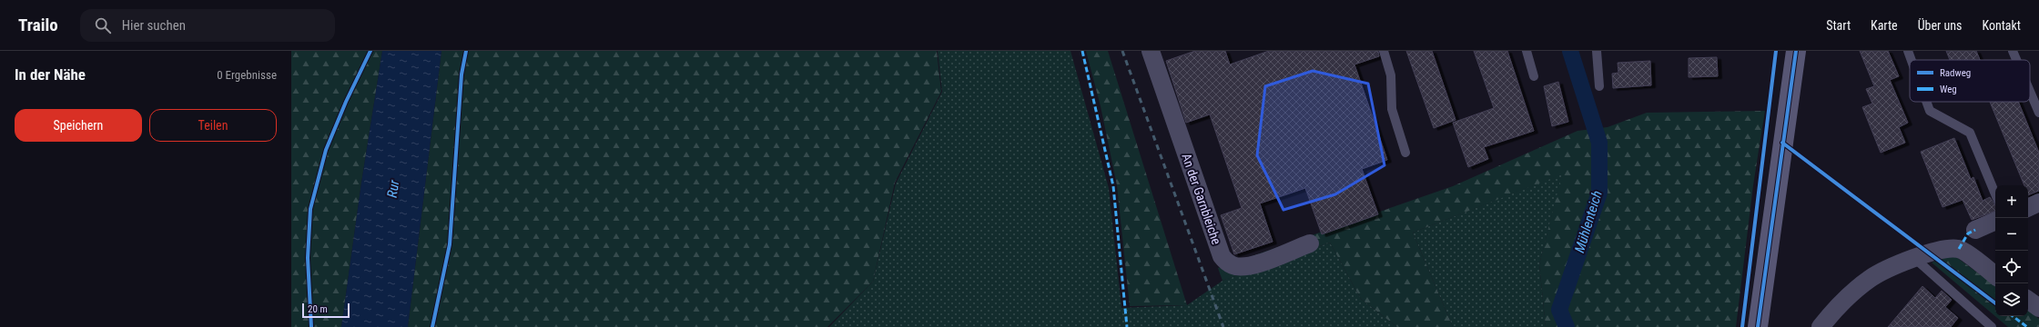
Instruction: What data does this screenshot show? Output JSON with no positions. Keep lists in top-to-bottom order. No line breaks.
{"streets":{"street":["An der Garnbleiche"]},"water":["Rur","Mühlenteich"],"legend":["Radweg","Weg"],"scale_bar":"20 m","page":{"header":"Trailo","search":"Hier suchen","nav":["Start","Karte","Über uns","Kontakt"],"heading":["In der Nähe","0 Ergebnisse"],"buttons":["Speichern","Teilen"],"map_buttons":["+","−"],"scale":"20 m"}}
